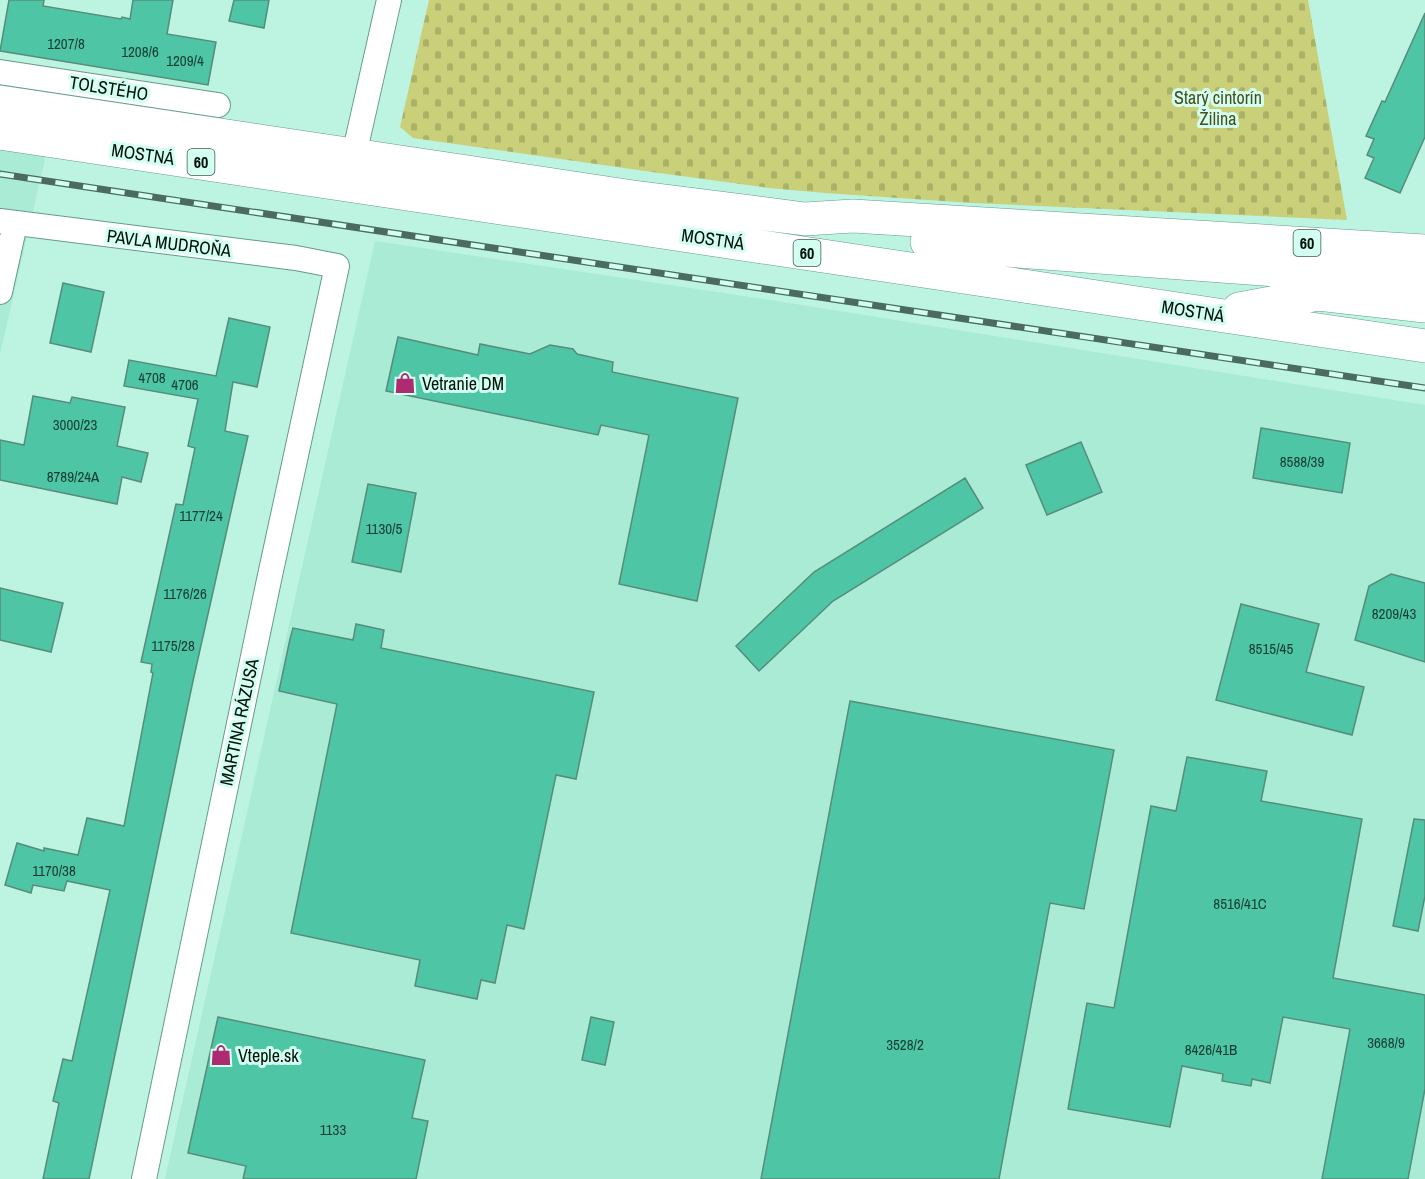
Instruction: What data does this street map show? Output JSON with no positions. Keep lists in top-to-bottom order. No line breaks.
{"streets":{"main road":["MOSTNÁ","60"],"street":["TOLSTÉHO","PAVLA MUDROŇA","MARTINA RÁZUSA"]},"crossings":[["PAVLA MUDROŇA","MARTINA RÁZUSA"]],"parks":["Starý cintorín Žilina"],"places":{"shop":["Vetranie DM","Vteple.sk"]},"house_numbers":["1207/8","1208/6","1209/4","4708","4706","3000/23","8588/39","8789/24A","1177/24","1130/5","1176/26","8209/43","1175/28","8515/45","1170/38","8516/41C","3668/9","3528/2","8426/41B","1133"]}
